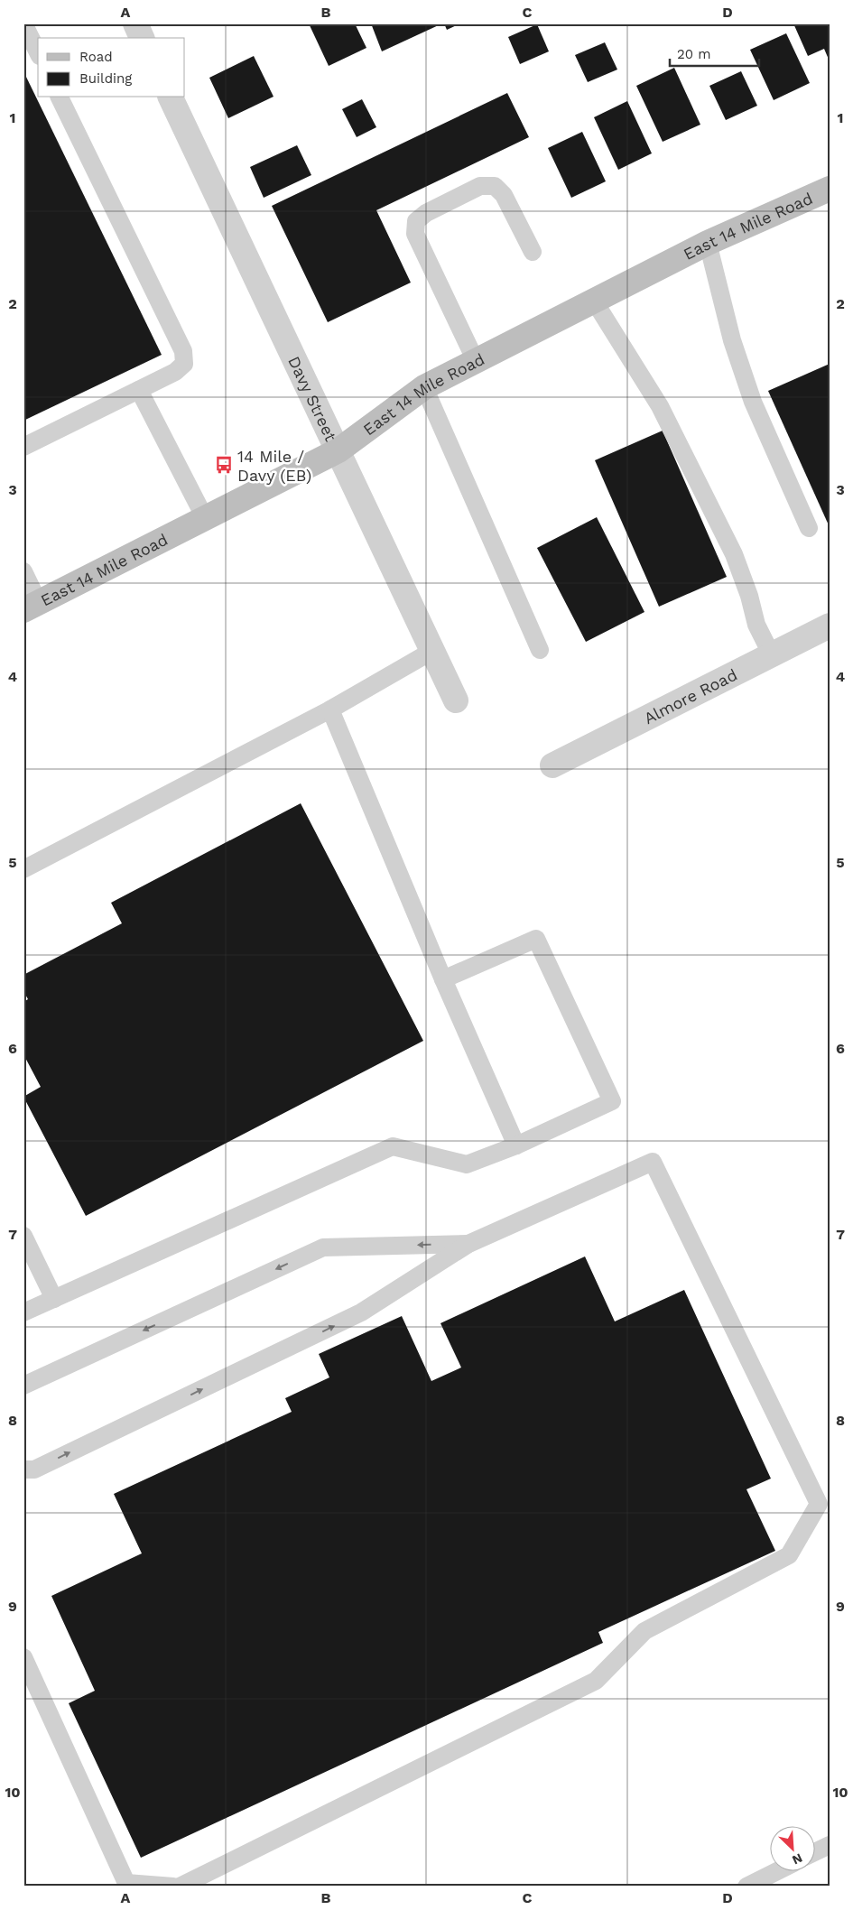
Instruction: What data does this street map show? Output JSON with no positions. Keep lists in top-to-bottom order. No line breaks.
{"streets":{"main road":["East 14 Mile Road"],"street":["Davy Street","Almore Road"]},"crossings":[["East 14 Mile Road","Davy Street"]],"places":{"bus stop":["14 Mile / Davy (EB)"]},"legend":["Road","Building"],"scale_bar":"20 m","north":"bottom right","grid":{"columns":["A","B","C","D"],"rows":["1","2","3","4","5","6","7","8","9","10"]}}
